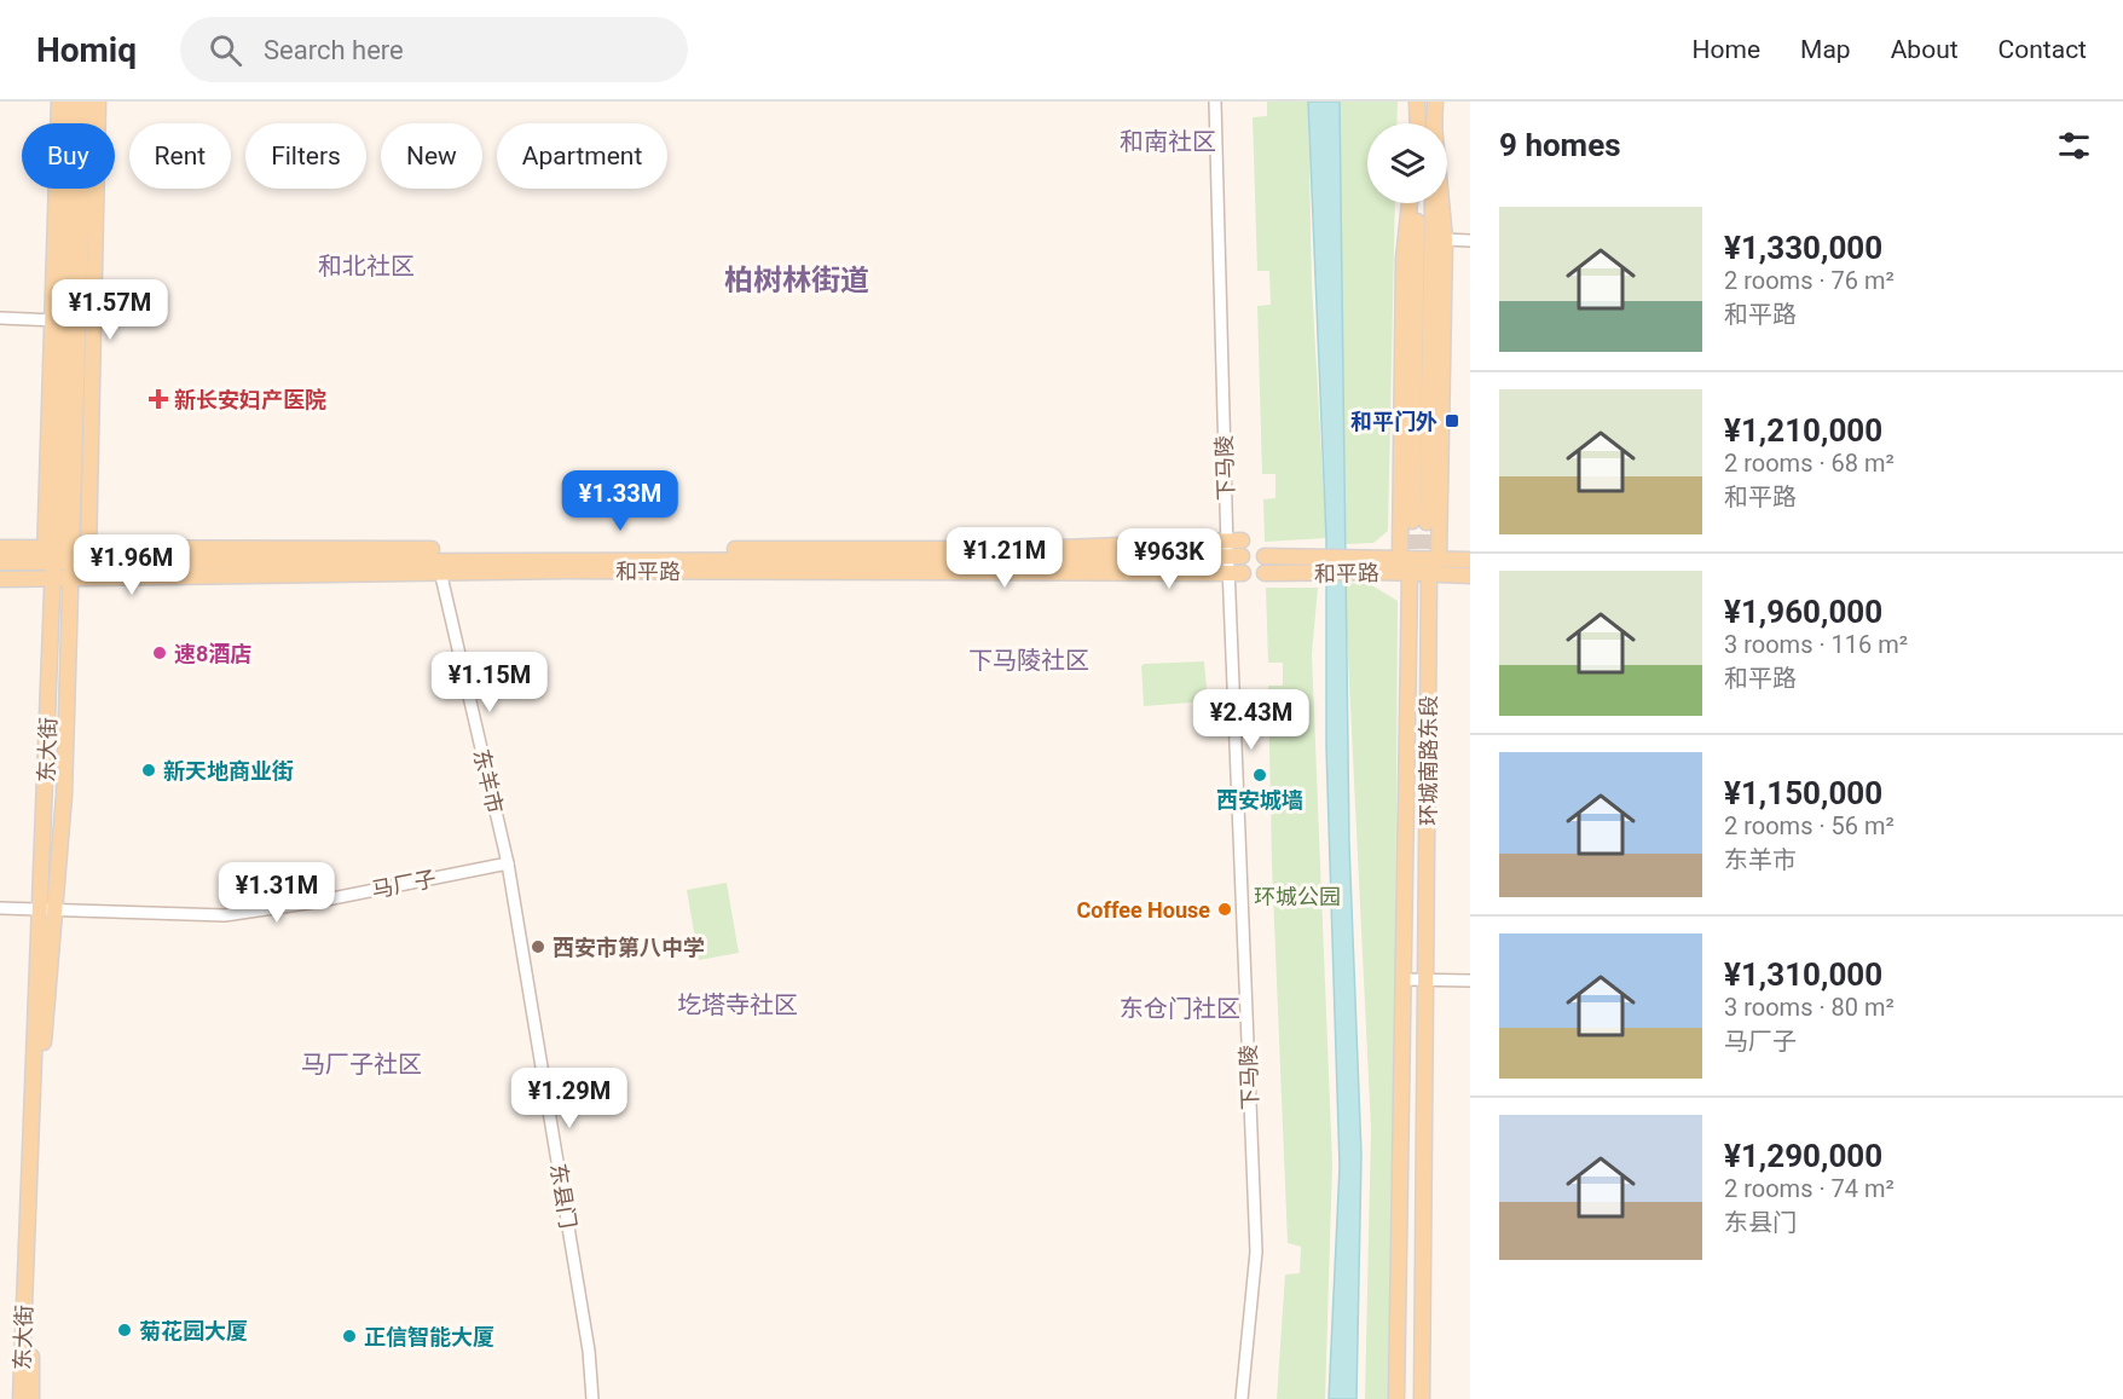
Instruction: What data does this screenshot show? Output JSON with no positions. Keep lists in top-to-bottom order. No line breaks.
{"streets":{"main road":["和平路","东大街","环城南路东段"],"street":["下马陵","东羊市","马厂子","东县门"]},"crossings":[["下马陵","和平路"],["和平路","东大街"],["和平路","环城南路东段"],["和平路","东羊市"],["东大街","马厂子"],["东羊市","马厂子"],["东羊市","东县门"],["马厂子","东县门"]],"districts":["和南社区","和北社区","柏树林街道","下马陵社区","圪塔寺社区","东仓门社区","马厂子社区"],"parks":["环城公园"],"places":{"health":["新长安妇产医院"],"transit":["和平门外"],"other":["速8酒店","新天地商业街","西安城墙","Coffee House","西安市第八中学","菊花园大厦","正信智能大厦"]},"page":{"header":"Homiq","search":"Search here","nav":["Home","Map","About","Contact"],"heading":"9 homes","chip":["Buy","Rent","Filters","New","Apartment"],"list":[{"name":"¥1,330,000","note":"2 rooms · 76 m² · 和平路"},{"name":"¥1,210,000","note":"2 rooms · 68 m² · 和平路"},{"name":"¥1,960,000","note":"3 rooms · 116 m² · 和平路"},{"name":"¥1,150,000","note":"2 rooms · 56 m² · 东羊市"},{"name":"¥1,310,000","note":"3 rooms · 80 m² · 马厂子"},{"name":"¥1,290,000","note":"2 rooms · 74 m² · 东县门"}],"price":["¥1.57M","¥1.33M","¥1.21M","¥963K","¥1.96M","¥1.15M","¥2.43M","¥1.31M","¥1.29M"]}}
